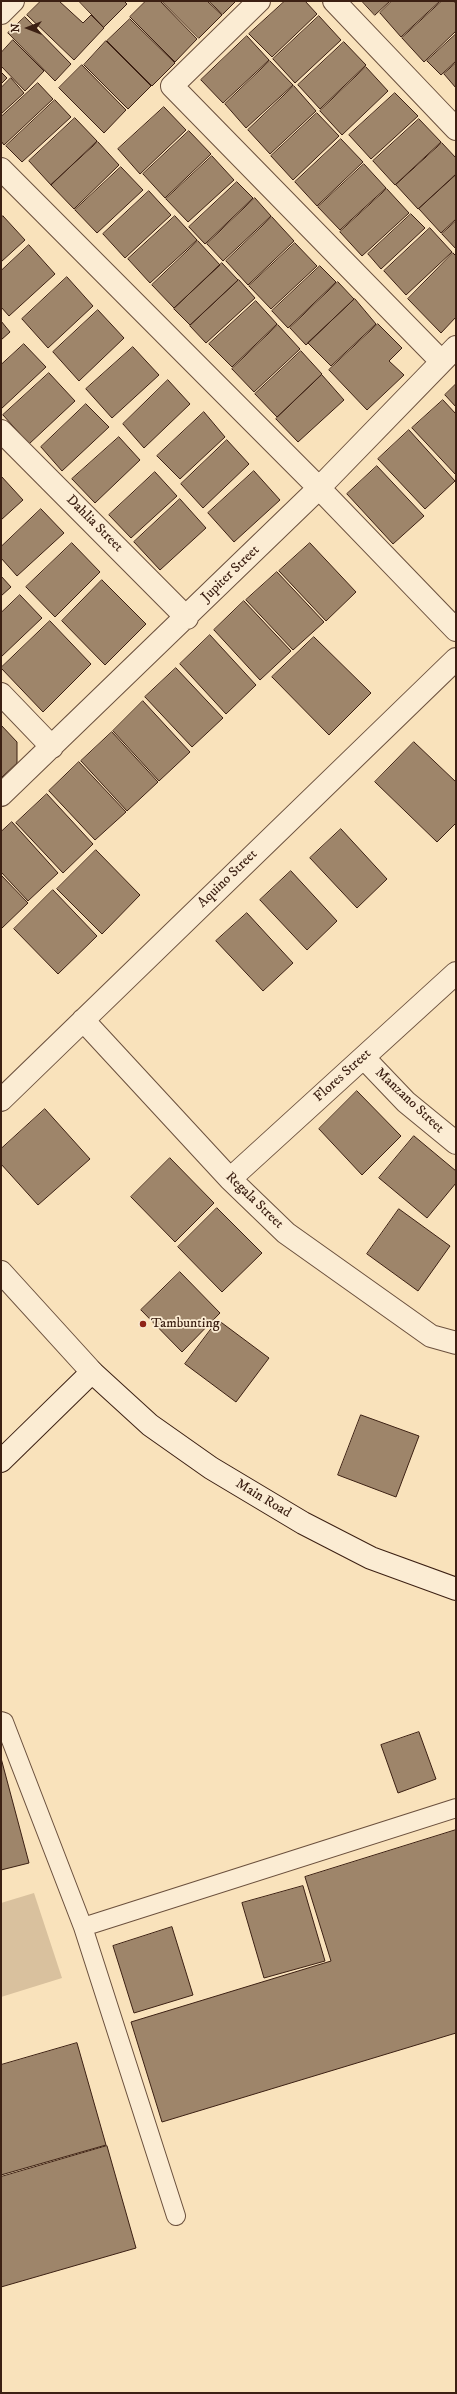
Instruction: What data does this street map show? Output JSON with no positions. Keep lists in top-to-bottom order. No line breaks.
{"streets":{"street":["Dahlia Street","Jupiter Street","Aquino Street","Flores Street","Manzano Street","Regala Street","Main Road"]},"crossings":[["Dahlia Street","Jupiter Street"],["Aquino Street","Regala Street"],["Flores Street","Manzano Street"],["Flores Street","Regala Street"]],"places":["Tambunting"],"north":"left"}
